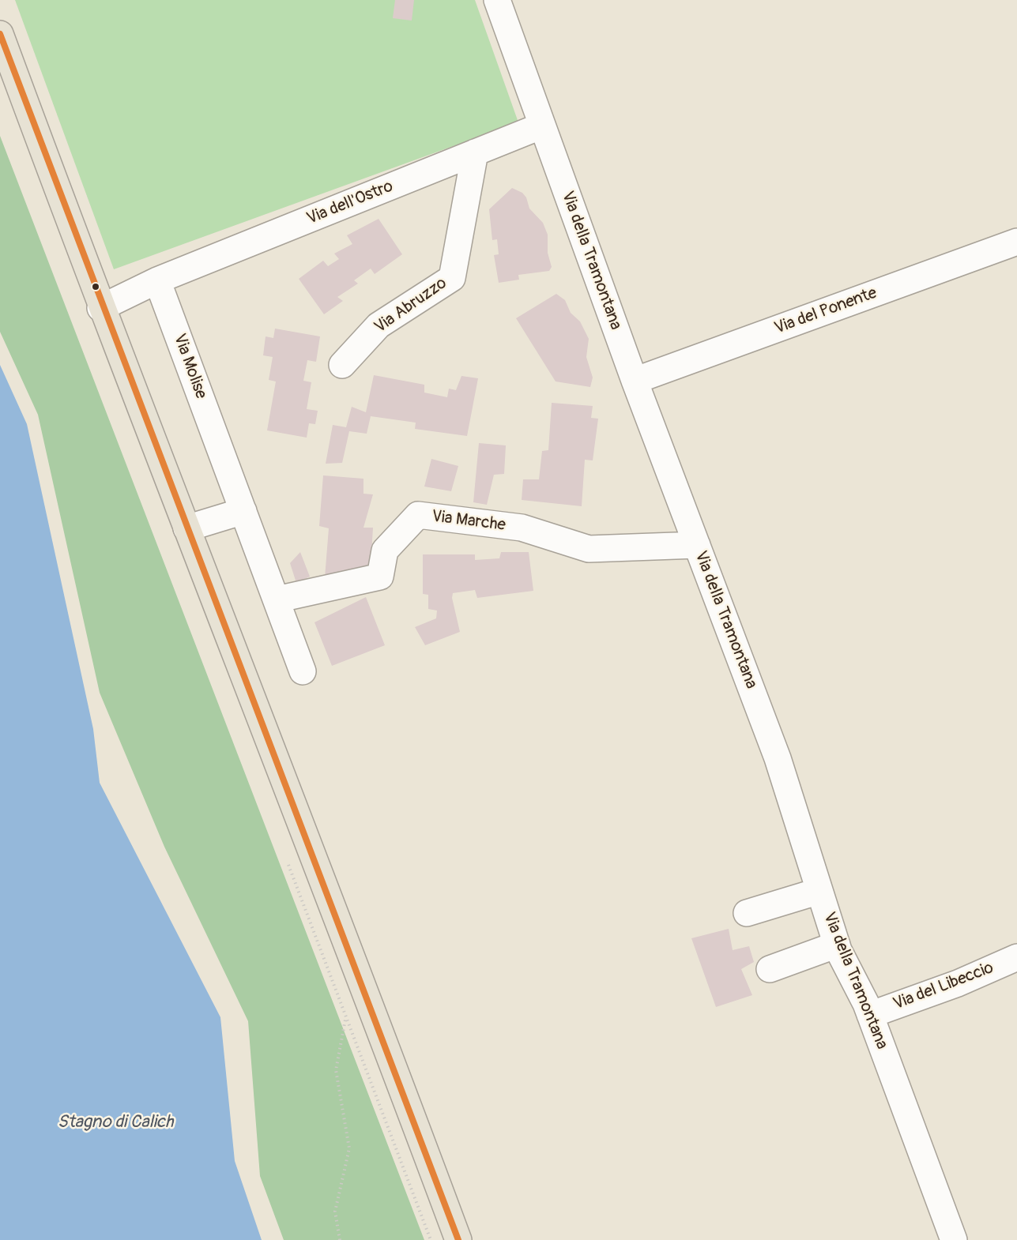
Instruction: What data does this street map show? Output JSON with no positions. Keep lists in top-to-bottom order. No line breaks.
{"streets":{"street":["Via dell'Ostro","Via della Tramontana","Via Abruzzo","Via del Ponente","Via Molise","Via Marche","Via del Libeccio"]},"crossings":[["Via dell'Ostro","Via della Tramontana"],["Via dell'Ostro","Via Abruzzo"],["Via dell'Ostro","Via Molise"],["Via della Tramontana","Via del Ponente"],["Via della Tramontana","Via Marche"],["Via della Tramontana","Via del Libeccio"],["Via Molise","Via Marche"]],"water":["Stagno di Calich"]}
